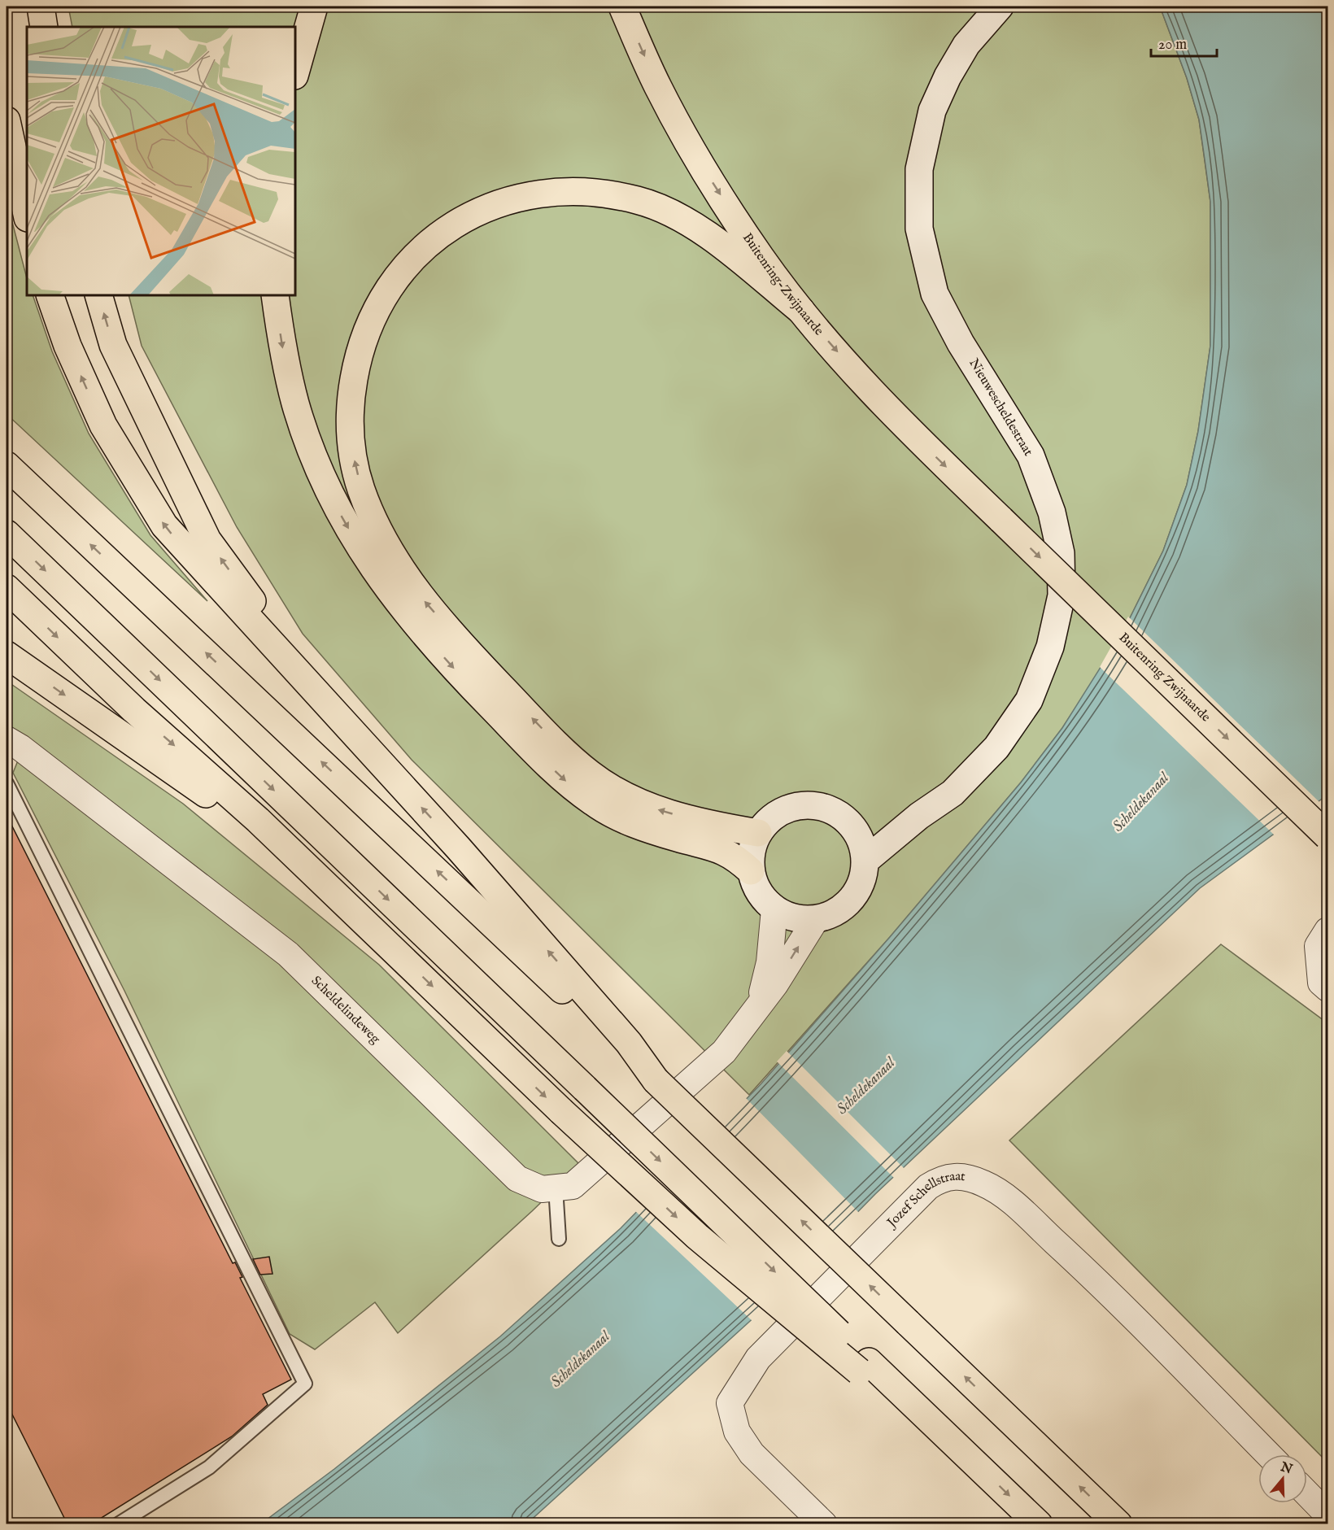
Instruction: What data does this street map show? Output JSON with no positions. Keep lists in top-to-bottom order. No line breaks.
{"streets":{"highway":["Buitenring-Zwijnaarde","Buitenring Zwijnaarde"],"main road":["Nieuwescheldestraat"],"street":["Scheldelindeweg","Jozef Schellstraat"]},"crossings":[["Buitenring-Zwijnaarde","Buitenring Zwijnaarde"]],"one_way":["Buitenring-Zwijnaarde","Buitenring Zwijnaarde"],"water":["Scheldekanaal"],"scale_bar":"20 m","north":"top"}
